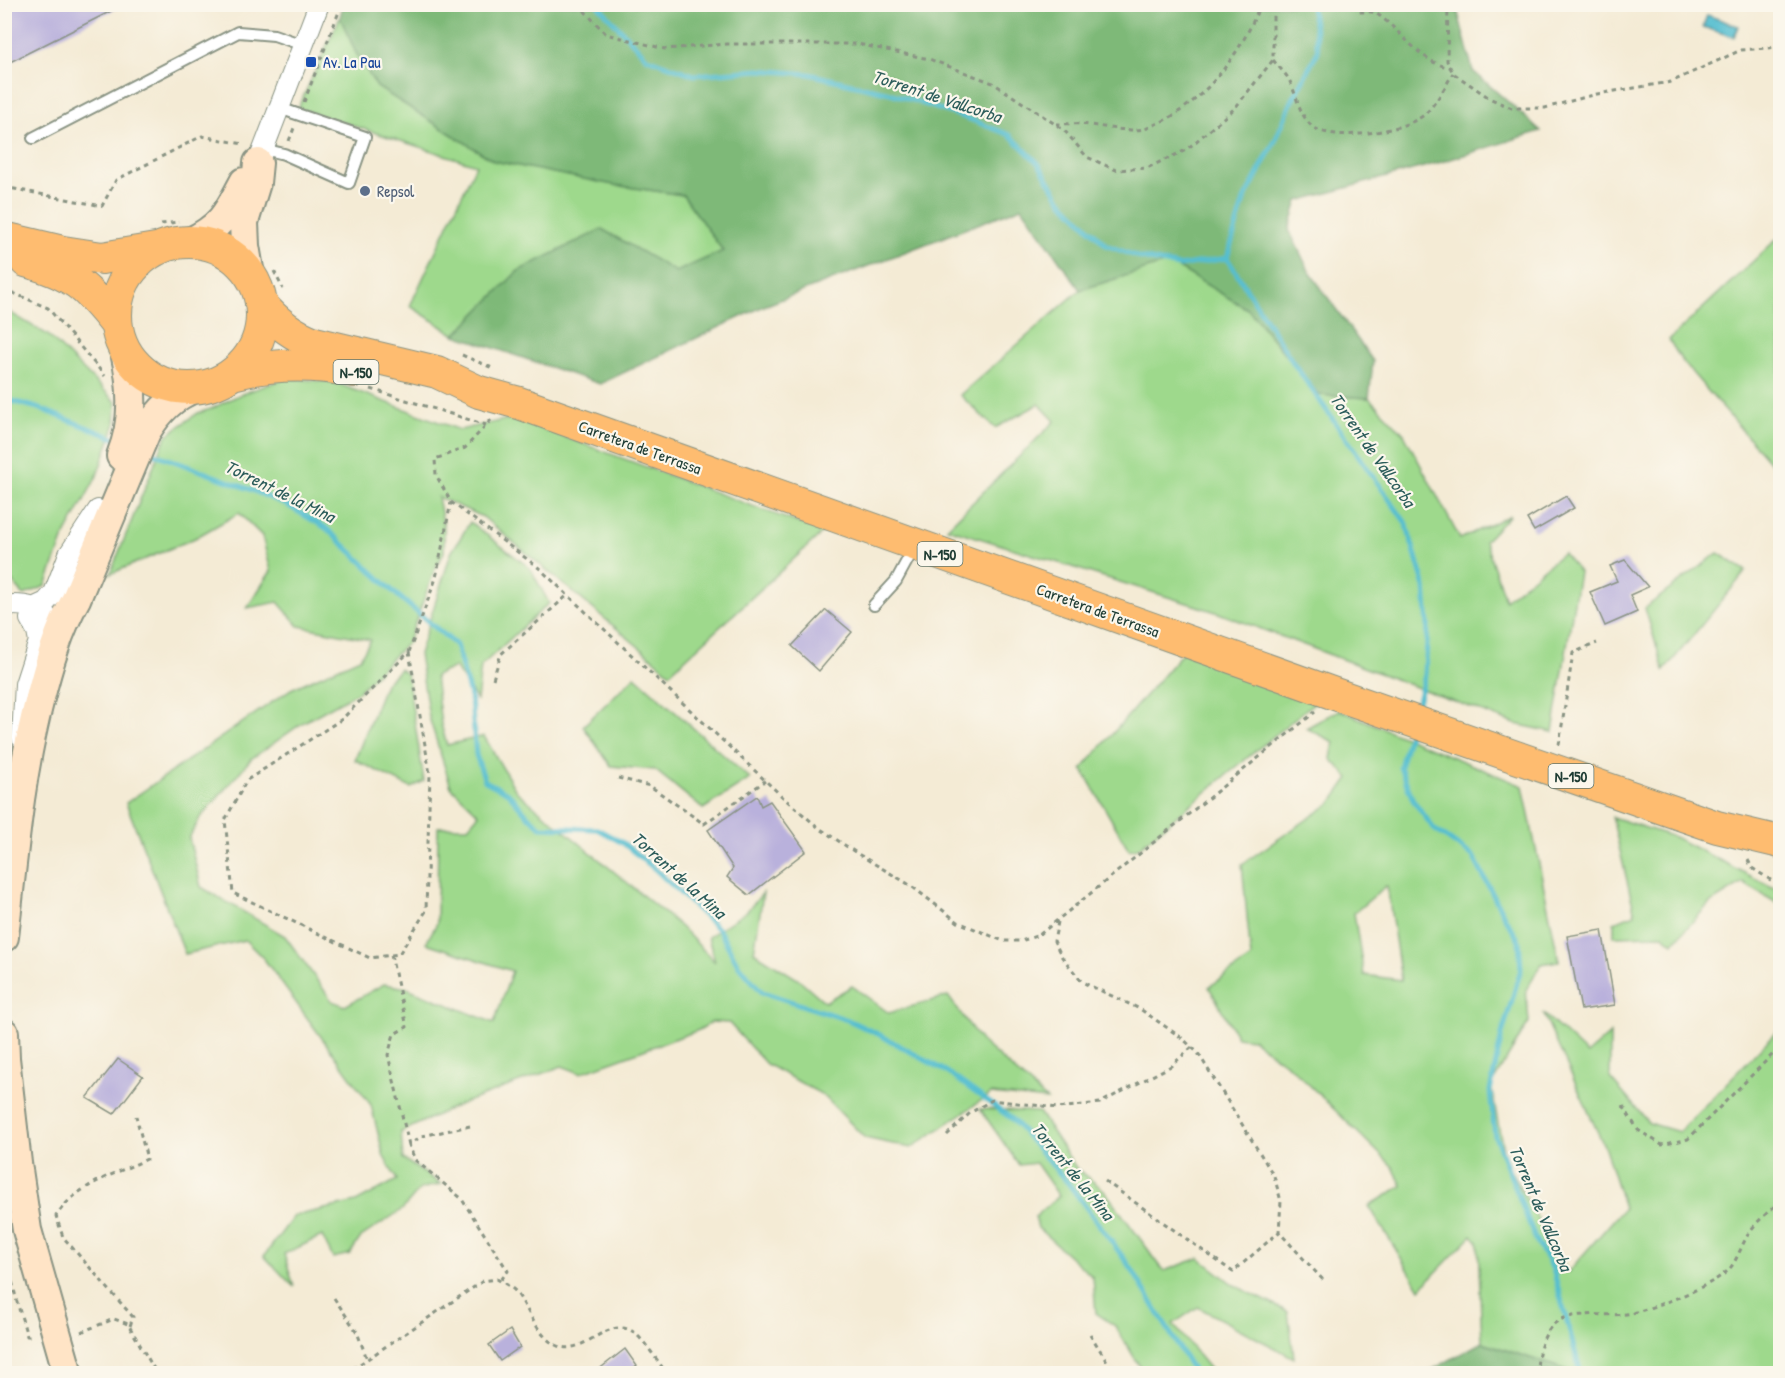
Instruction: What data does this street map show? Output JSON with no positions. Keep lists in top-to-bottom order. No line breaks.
{"streets":{"main road":["N-150","Carretera de Terrassa"]},"crossings":[["N-150","Carretera de Terrassa"]],"water":["Torrent de Vallcorba","Torrent de la Mina"],"places":{"transit":["Av. La Pau"],"other":["Repsol"]}}
